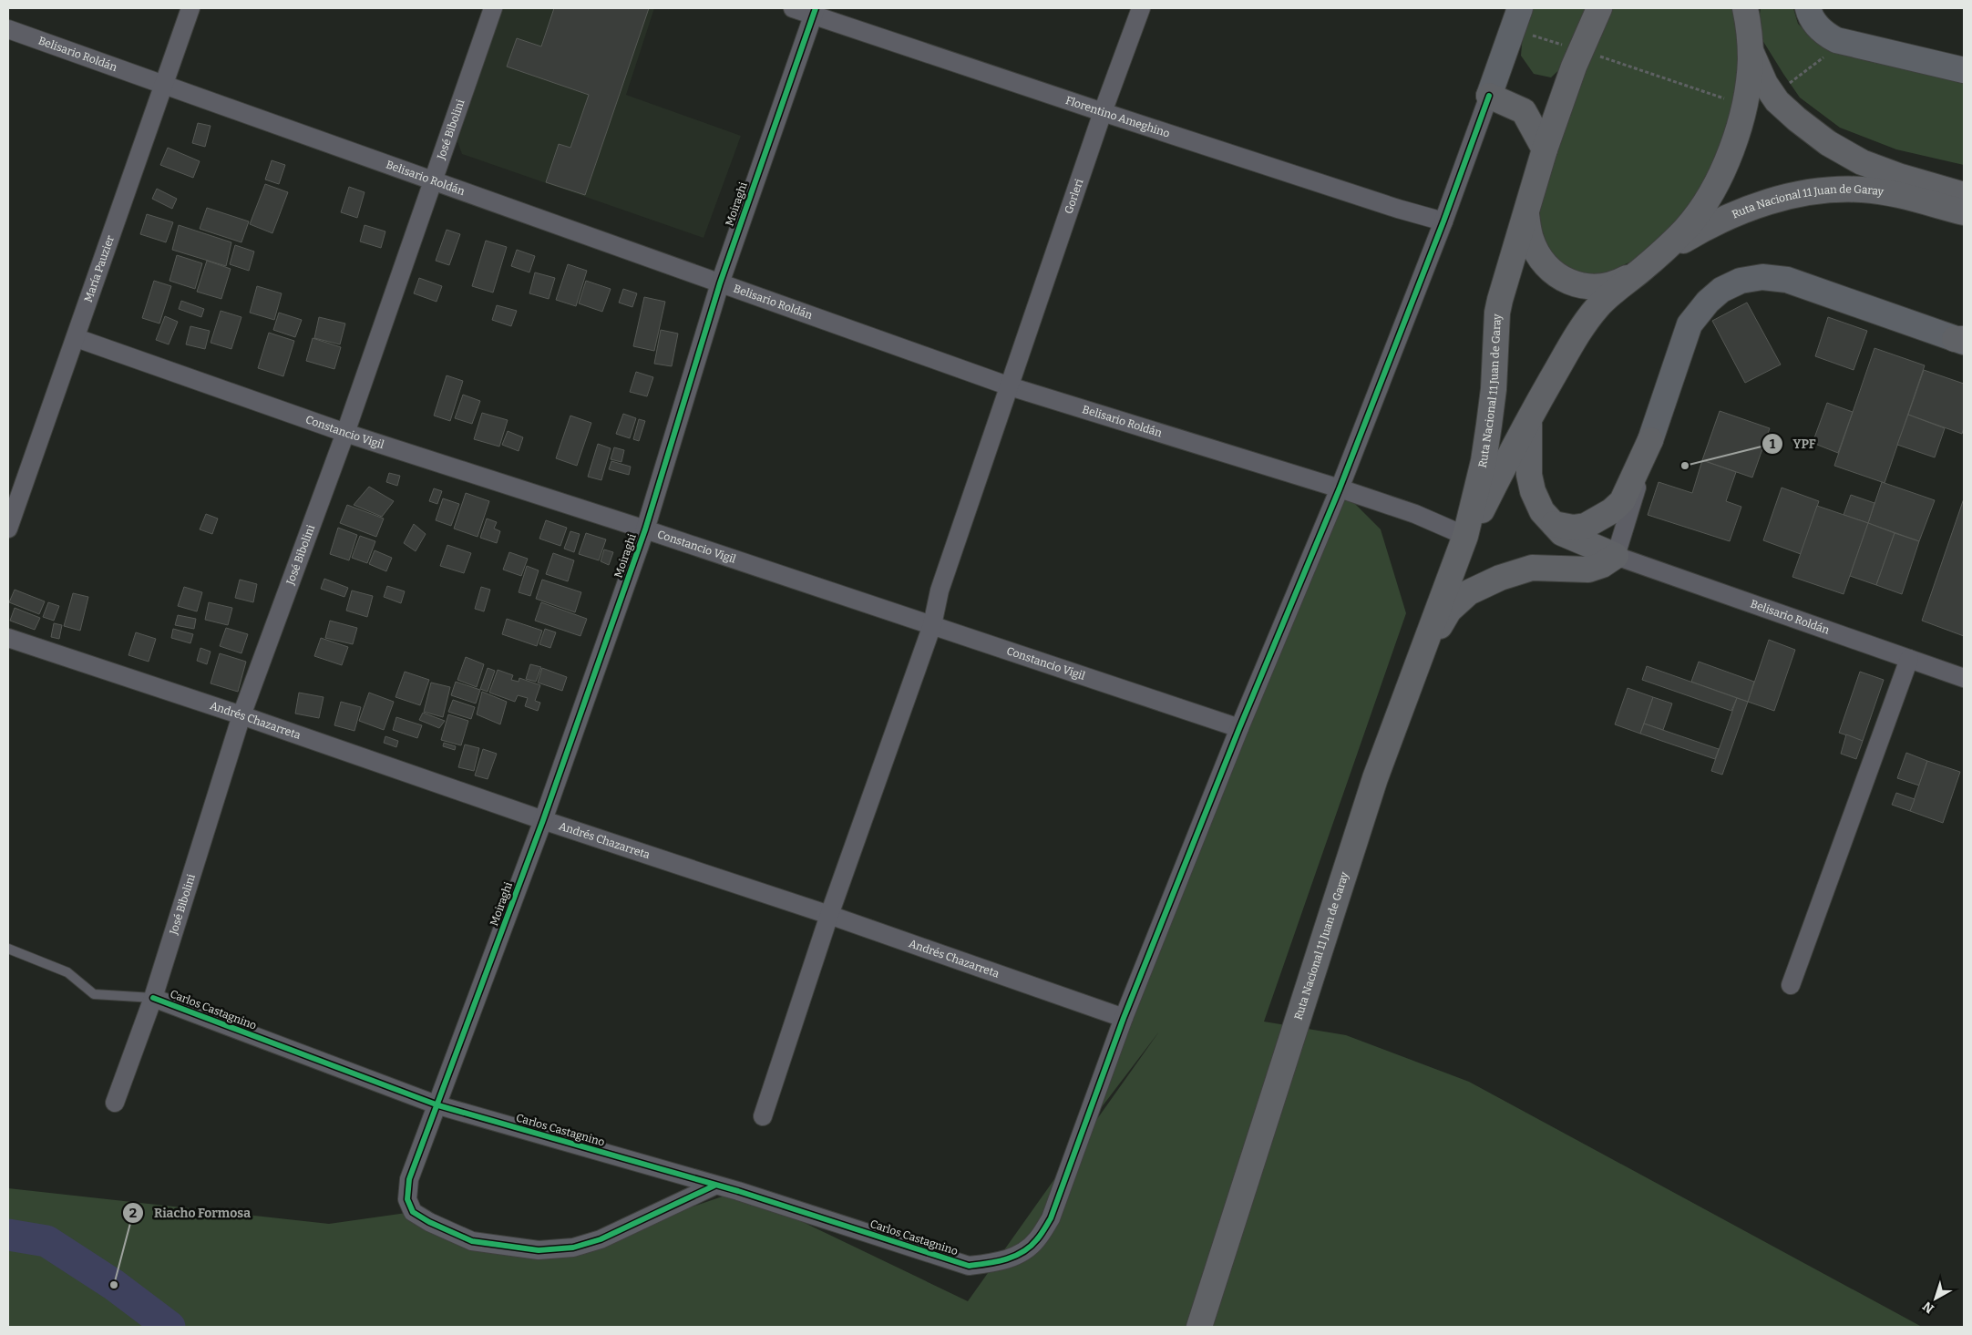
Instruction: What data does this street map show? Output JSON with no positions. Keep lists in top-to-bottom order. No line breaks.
{"streets":{"highway":["Ruta Nacional 11 Juan de Garay"],"street":["Belisario Roldán","Florentino Ameghino","José Bibolini","Gorleri","Moiraghi","María Pauzier","Constancio Vigil","Andrés Chazarreta","Carlos Castagnino"]},"crossings":[["Belisario Roldán","José Bibolini"],["Belisario Roldán","Gorleri"],["Belisario Roldán","Moiraghi"],["Belisario Roldán","Ruta Nacional 11 Juan de Garay"],["Belisario Roldán","María Pauzier"],["Florentino Ameghino","Gorleri"],["Florentino Ameghino","Moiraghi"],["José Bibolini","Constancio Vigil"],["José Bibolini","Andrés Chazarreta"],["José Bibolini","Carlos Castagnino"],["Gorleri","Constancio Vigil"],["Gorleri","Andrés Chazarreta"],["Moiraghi","Constancio Vigil"],["Moiraghi","Andrés Chazarreta"],["Moiraghi","Carlos Castagnino"],["María Pauzier","Constancio Vigil"],["Andrés Chazarreta","Carlos Castagnino"]],"places":["YPF","Riacho Formosa"],"north":"bottom left"}
